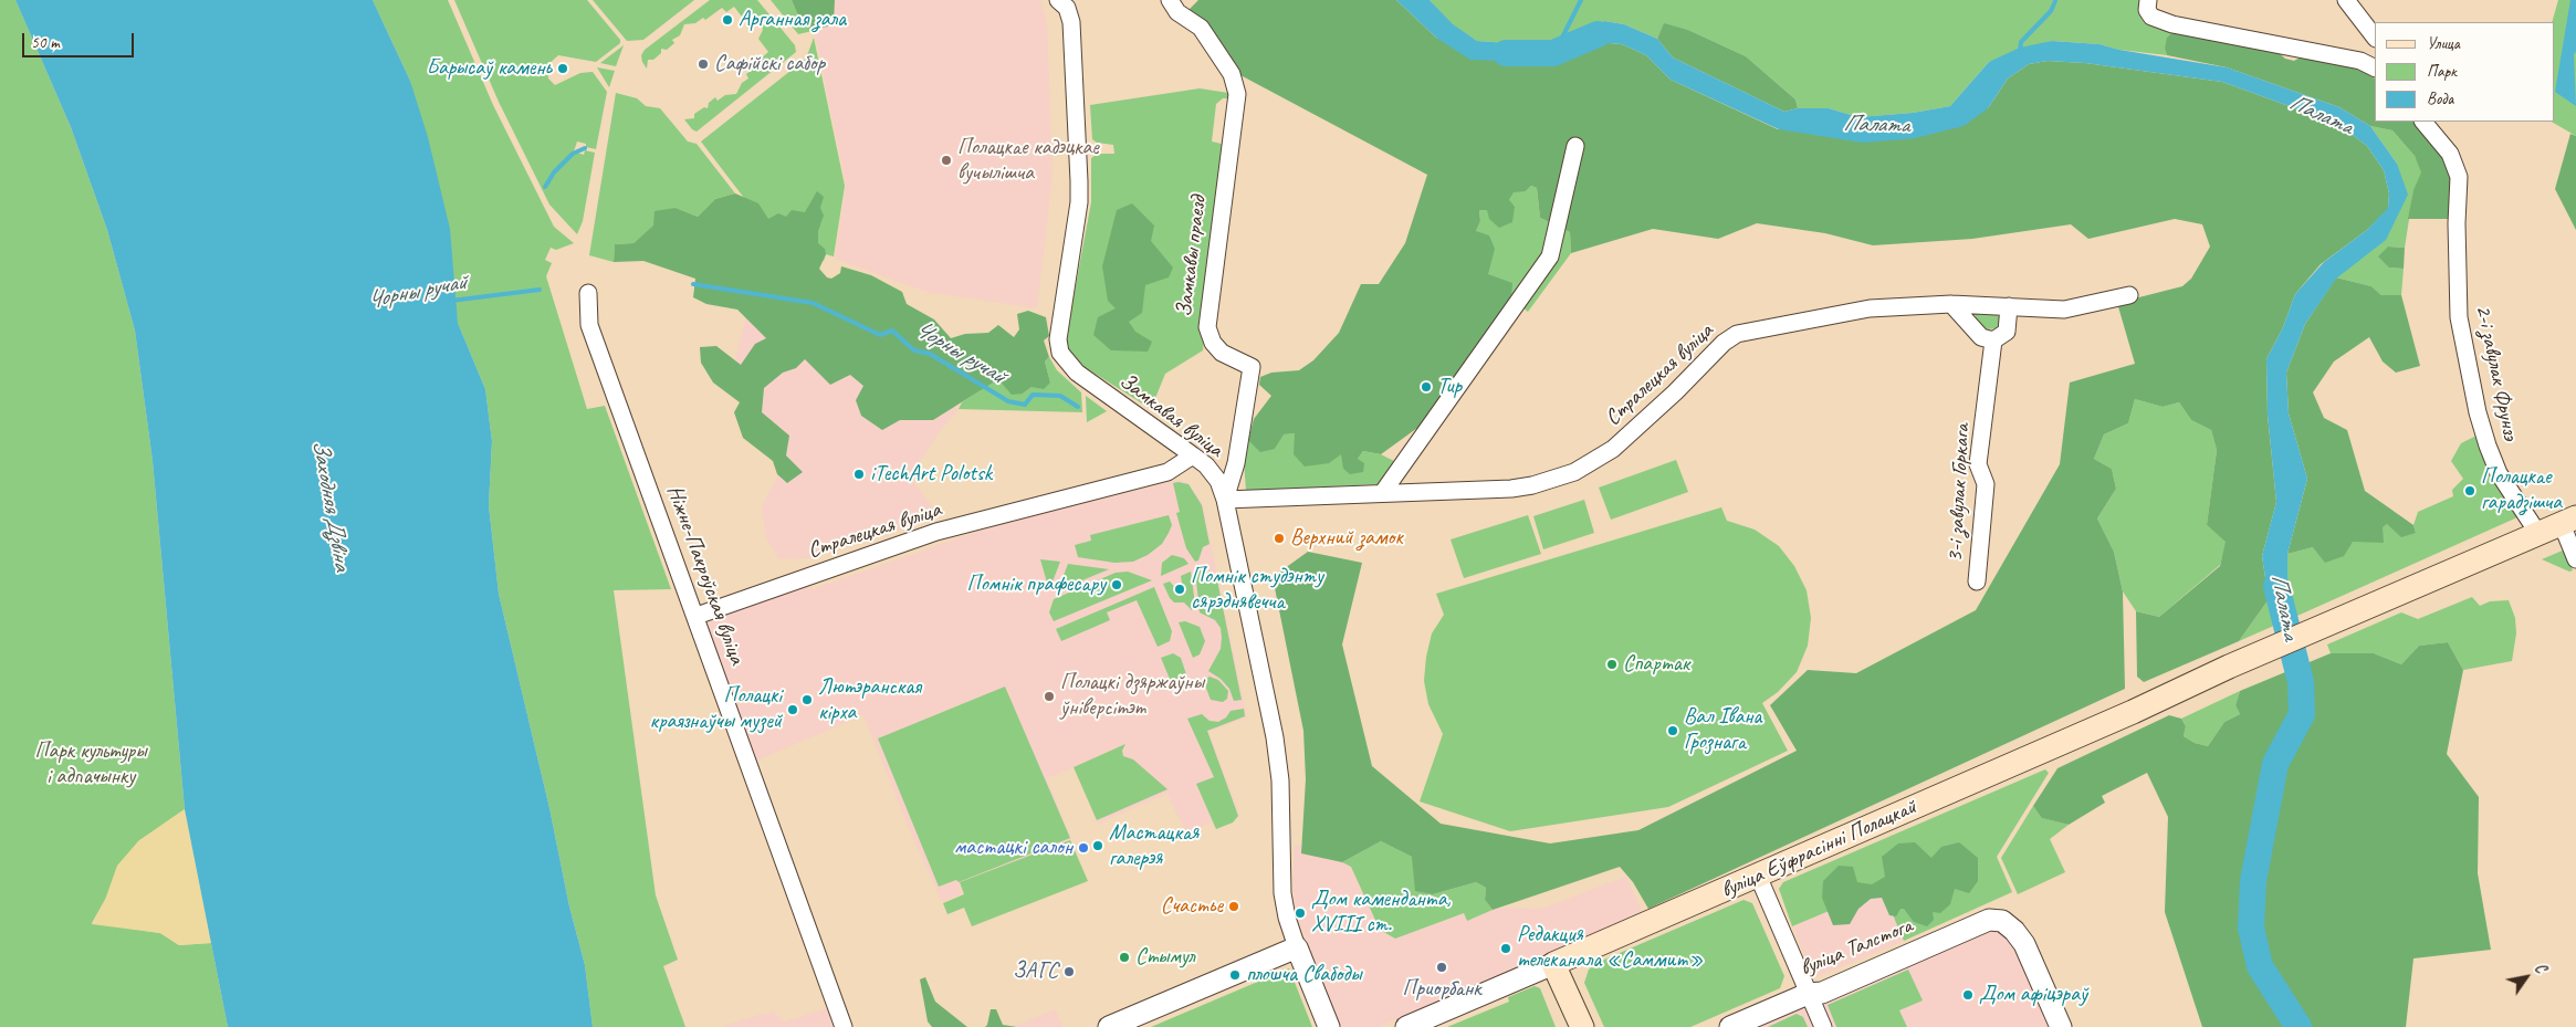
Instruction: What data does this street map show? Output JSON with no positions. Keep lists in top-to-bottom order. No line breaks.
{"streets":{"main road":["вуліца Еўфрасінні Полацкай"],"street":["Замкавы праезд","2-і завулак Фрунзэ","Стралецкая вуліца","Замкавая вуліца","3-і завулак Горкага","Ніжне-Пакроўская вуліца","вуліца Талстога"]},"crossings":[["Замкавы праезд","Стралецкая вуліца"],["Замкавы праезд","Замкавая вуліца"],["2-і завулак Фрунзэ","вуліца Еўфрасінні Полацкай"],["Стралецкая вуліца","Замкавая вуліца"],["Стралецкая вуліца","3-і завулак Горкага"],["Стралецкая вуліца","Ніжне-Пакроўская вуліца"]],"water":["Палата","Чорны ручай","Заходняя Дзвіна"],"parks":["Парк культуры і адпачынку"],"places":["Арганная зала","Сафійскі сабор","Барысаў камень","Полацкае кадэцкае вучылішча","Тир","iTechArt Polotsk","Полацкае гарадзішча","Верхний замок","Помнік прафесару","Помнік студэнту сярэднявечча","Спартак","Полацкі дзяржаўны ўніверсітэт","Лютэранская кірха","Полацкі краязнаўчы музей","Вал Івана Грознага","Мастацкая галерэя","мастацкі салон","Счастье","Дом каменданта, XVIII ст.","Редакция телеканала «Саммит»","Стымул","Приорбанк","ЗАГС","плошча Свабоды","Дом афіцэраў"],"legend":["Улица","Парк","Вода"],"scale_bar":"50 m","north":"top right"}
